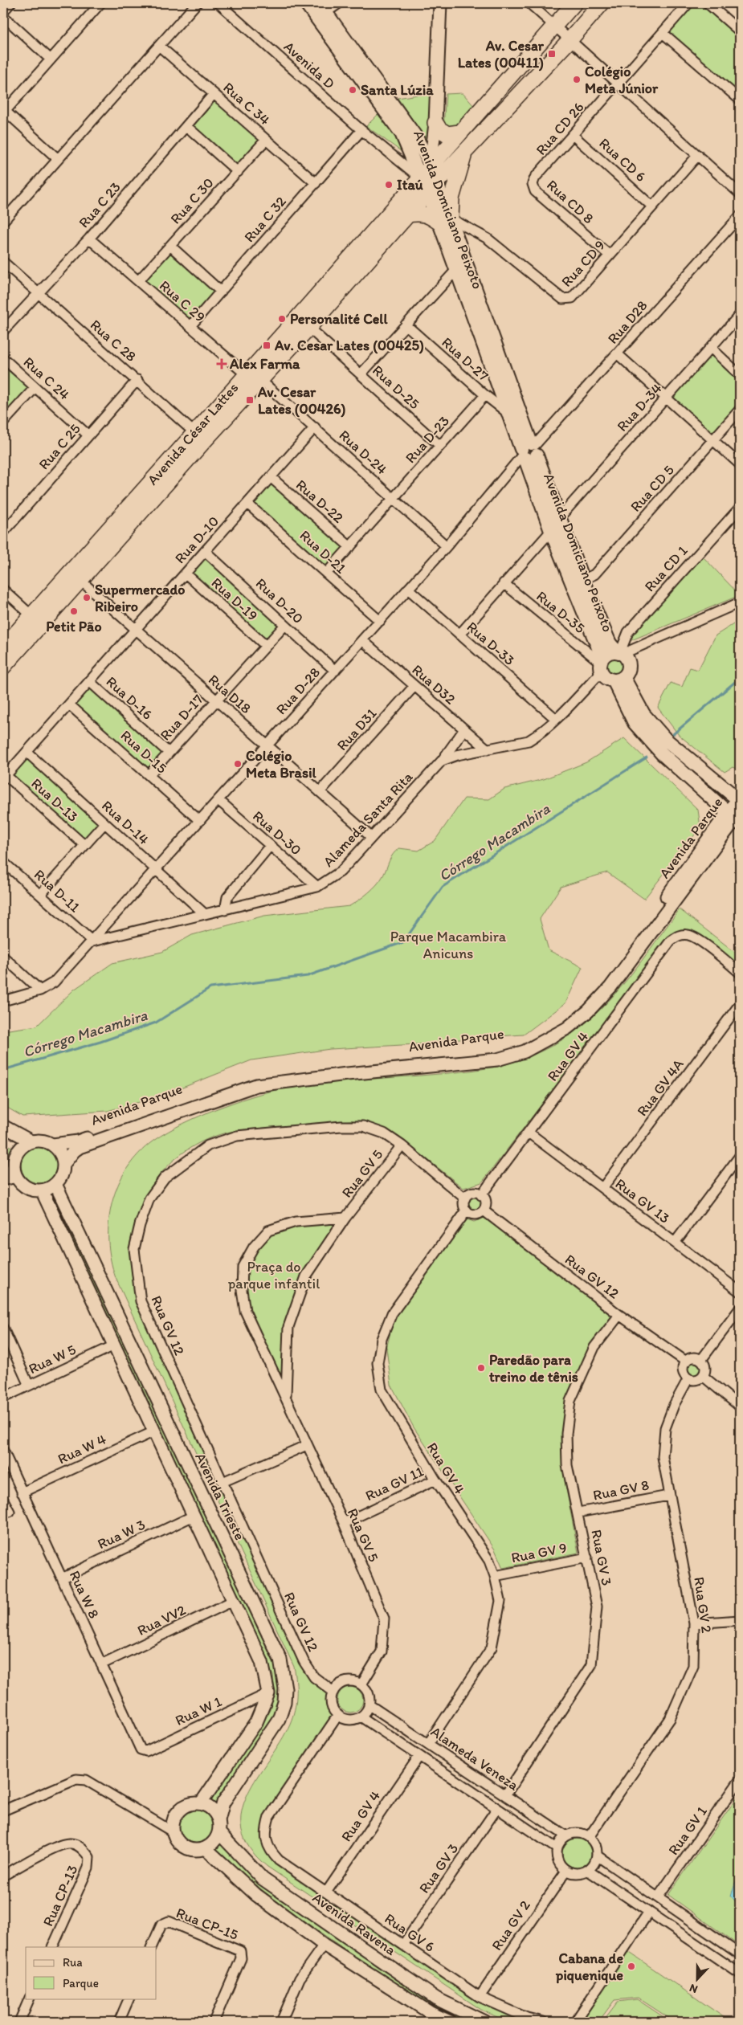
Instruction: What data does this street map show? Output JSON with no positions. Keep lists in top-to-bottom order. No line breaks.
{"streets":{"main road":["Avenida Domiciano Peixoto","Avenida César Lattes"],"street":["Avenida D","Rua C 34","Rua CD 26","Rua CD 6","Rua C 30","Rua CD 8","Rua C 23","Rua C 32","Rua CD 9","Rua C 29","Rua D28","Rua C 28","Rua D-27","Rua C 24","Rua D-25","Rua D-34","Rua D-23","Rua C 25","Rua D-24","Rua CD 5","Rua D-22","Rua D-10","Rua D-21","Rua CD 1","Rua D-19","Rua D-20","Rua D-35","Rua D-33","Rua D32","Rua D-28","Rua D18","Rua D-16","Rua D-17","Rua D31","Rua D-15","Rua D-13","Alameda Santa Rita","Rua D-14","Rua D-30","Avenida Parque","Rua D-11","Rua GV 4","Rua GV 4A","Rua GV 5","Rua GV 13","Rua GV 12","Rua W 5","Rua W 4","Rua GV 11","Rua GV 8","Avenida Trieste","Rua W 3","Rua GV 9","Rua GV 3","Rua W 8","Rua GV 2","Rua VV2","Rua W 1","Alameda Veneza","Rua GV 1","Rua CP-13","Rua CP-15","Avenida Ravena","Rua GV 6"]},"crossings":[["Avenida D","Avenida Domiciano Peixoto"],["Avenida D","Rua C 32"],["Avenida D","Avenida César Lattes"],["Rua C 34","Rua C 30"],["Rua C 34","Rua C 23"],["Rua C 34","Rua C 32"],["Rua CD 26","Rua CD 6"],["Rua CD 26","Rua CD 8"],["Rua CD 6","Rua CD 9"],["Rua C 30","Rua C 29"],["Rua CD 8","Rua CD 9"],["Rua C 23","Rua C 29"],["Rua C 23","Rua C 28"],["Avenida Domiciano Peixoto","Rua CD 9"],["Avenida Domiciano Peixoto","Rua D28"],["Avenida Domiciano Peixoto","Rua D-27"],["Avenida Domiciano Peixoto","Rua D-34"],["Avenida Domiciano Peixoto","Avenida César Lattes"],["Avenida Domiciano Peixoto","Rua CD 5"],["Avenida Domiciano Peixoto","Rua CD 1"],["Avenida Domiciano Peixoto","Rua D-35"],["Avenida Domiciano Peixoto","Rua D-28"],["Avenida Domiciano Peixoto","Alameda Santa Rita"],["Rua C 32","Rua C 29"],["Rua C 29","Avenida César Lattes"],["Rua C 29","Rua D-24"],["Rua D28","Rua D-28"],["Rua C 28","Avenida César Lattes"],["Rua C 28","Rua C 25"],["Rua D-27","Rua D-23"],["Rua C 24","Rua C 25"],["Rua D-25","Avenida César Lattes"],["Rua D-25","Rua D-23"],["Avenida César Lattes","Rua D-24"],["Avenida César Lattes","Rua D18"],["Rua D-23","Rua D-24"],["Rua D-23","Rua D-22"],["Rua D-23","Rua D-21"],["Rua D-24","Rua D-10"],["Rua D-24","Rua D-28"],["Rua D-22","Rua D-10"],["Rua D-10","Rua D-21"],["Rua D-10","Rua D-19"],["Rua D-10","Rua D-20"],["Rua D-10","Rua D18"],["Rua D-10","Rua D-16"],["Rua D-10","Rua D-15"],["Rua D-10","Rua D-13"],["Rua D-10","Rua D-14"],["Rua D-21","Rua D-28"],["Rua CD 1","Rua D-35"],["Rua CD 1","Alameda Santa Rita"],["Rua D-19","Rua D-17"],["Rua D-20","Rua D-28"],["Rua D-20","Rua D-17"],["Rua D-35","Alameda Santa Rita"],["Rua D-33","Rua D-28"],["Rua D-33","Alameda Santa Rita"],["Rua D32","Rua D-28"],["Rua D32","Rua D31"],["Rua D32","Alameda Santa Rita"],["Rua D-28","Rua D18"],["Rua D-28","Rua D-15"],["Rua D-28","Alameda Santa Rita"],["Rua D-28","Rua D-14"],["Rua D-28","Rua D-30"],["Rua D-28","Rua D-11"],["Rua D18","Rua D-17"],["Rua D18","Rua D31"],["Rua D18","Alameda Santa Rita"],["Rua D-16","Rua D-17"],["Rua D-17","Rua D-15"],["Alameda Santa Rita","Rua D-14"],["Alameda Santa Rita","Rua D-30"],["Alameda Santa Rita","Rua D-11"],["Avenida Parque","Avenida Trieste"],["Rua GV 4","Rua GV 13"],["Rua GV 4","Rua GV 12"],["Rua GV 4","Rua GV 11"],["Rua GV 4","Rua GV 9"],["Rua GV 4","Alameda Veneza"],["Rua GV 4","Rua GV 6"],["Rua GV 4A","Rua GV 13"],["Rua GV 5","Rua GV 12"],["Rua GV 5","Rua GV 11"],["Rua GV 5","Alameda Veneza"],["Rua GV 5","Rua GV 6"],["Rua GV 12","Rua GV 3"],["Rua GV 12","Rua GV 2"],["Rua GV 12","Alameda Veneza"],["Rua GV 12","Rua GV 6"],["Rua W 4","Rua W 8"],["Rua GV 8","Rua GV 3"],["Rua GV 8","Rua GV 2"],["Avenida Trieste","Avenida Ravena"],["Rua W 3","Rua W 8"],["Rua GV 9","Rua GV 3"],["Rua GV 3","Alameda Veneza"],["Rua GV 3","Rua GV 6"],["Rua W 8","Rua VV2"],["Rua W 8","Rua W 1"],["Rua GV 2","Alameda Veneza"],["Rua GV 2","Rua GV 6"],["Alameda Veneza","Rua GV 6"]],"water":["Córrego Macambira"],"parks":["Parque Macambira Anicuns","Praça do parque infantil"],"places":{"transit":["Av. Cesar Lates (00411)","Av. Cesar Lates (00425)","Av. Cesar Lates (00426)"],"other":["Colégio Meta Júnior","Santa Lúzia","Itaú","Personalité Cell","Supermercado Ribeiro","Petit Pão","Colégio Meta Brasil","Paredão para treino de tênis","Cabana de piquenique"],"health":["Alex Farma"]},"legend":["Rua","Parque"],"north":"bottom"}
